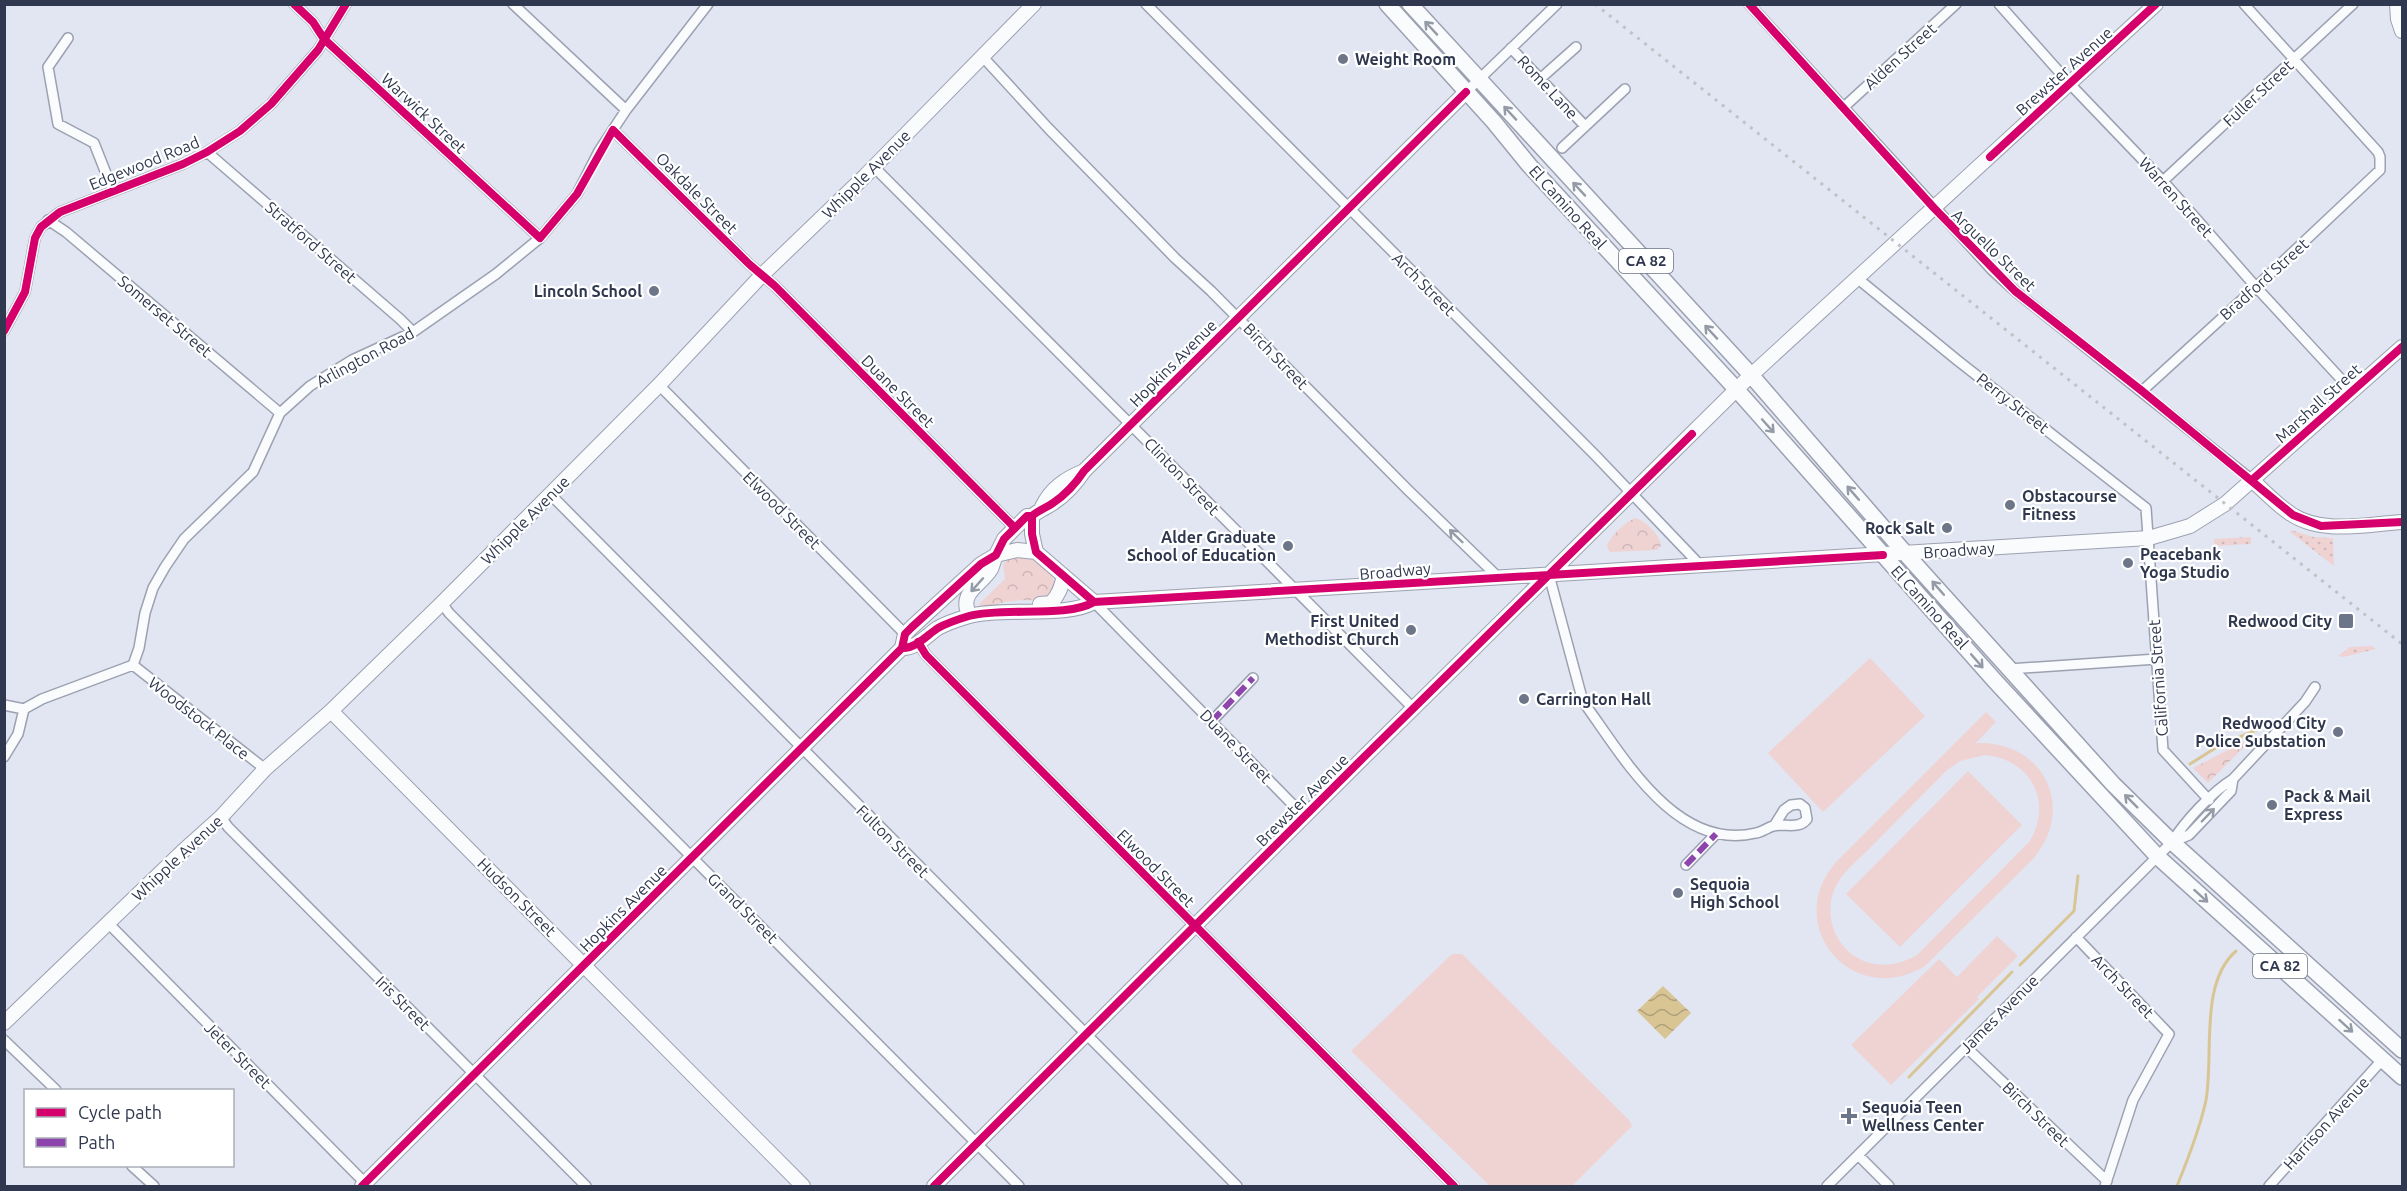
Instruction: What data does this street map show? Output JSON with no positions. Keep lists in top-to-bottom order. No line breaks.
{"streets":{"main road":["El Camino Real","CA 82"],"street":["Alden Street","Brewster Avenue","Rome Lane","Fuller Street","Warwick Street","Edgewood Road","Whipple Avenue","Oakdale Street","Warren Street","Stratford Street","Arguello Street","Bradford Street","Arch Street","Somerset Street","Birch Street","Arlington Road","Hopkins Avenue","Duane Street","Perry Street","Marshall Street","Clinton Street","Elwood Street","Broadway","California Street","Woodstock Place","Fulton Street","Hudson Street","Grand Street","Iris Street","James Avenue","Jeter Street","Harrison Avenue"]},"crossings":[["Alden Street","Arguello Street"],["Brewster Avenue","Warren Street"],["Brewster Avenue","El Camino Real"],["Brewster Avenue","Arguello Street"],["Brewster Avenue","Arch Street"],["Brewster Avenue","Duane Street"],["Brewster Avenue","Perry Street"],["Brewster Avenue","Clinton Street"],["Brewster Avenue","Elwood Street"],["Brewster Avenue","Broadway"],["Brewster Avenue","Fulton Street"],["Brewster Avenue","Grand Street"],["Rome Lane","Hopkins Avenue"],["Fuller Street","Warren Street"],["Fuller Street","Bradford Street"],["Warwick Street","Edgewood Road"],["Warwick Street","Arlington Road"],["Edgewood Road","Stratford Street"],["Edgewood Road","Somerset Street"],["Whipple Avenue","Oakdale Street"],["Whipple Avenue","Birch Street"],["Whipple Avenue","Duane Street"],["Whipple Avenue","Clinton Street"],["Whipple Avenue","Elwood Street"],["Whipple Avenue","Woodstock Place"],["Whipple Avenue","Fulton Street"],["Whipple Avenue","Hudson Street"],["Whipple Avenue","Grand Street"],["Whipple Avenue","Iris Street"],["Whipple Avenue","Jeter Street"],["Oakdale Street","Arlington Road"],["Oakdale Street","Duane Street"],["Warren Street","Bradford Street"],["Warren Street","Marshall Street"],["El Camino Real","Hopkins Avenue"],["El Camino Real","Broadway"],["El Camino Real","James Avenue"],["El Camino Real","Harrison Avenue"],["Stratford Street","Arlington Road"],["Arguello Street","Bradford Street"],["Arguello Street","Marshall Street"],["Arguello Street","Broadway"],["Arch Street","Birch Street"],["Arch Street","Hopkins Avenue"],["Arch Street","Broadway"],["Arch Street","James Avenue"],["Somerset Street","Arlington Road"],["Birch Street","Hopkins Avenue"],["Birch Street","Broadway"],["Birch Street","James Avenue"],["Arlington Road","Woodstock Place"],["Hopkins Avenue","Duane Street"],["Hopkins Avenue","Clinton Street"],["Hopkins Avenue","Elwood Street"],["Hopkins Avenue","Broadway"],["Hopkins Avenue","Fulton Street"],["Hopkins Avenue","Hudson Street"],["Hopkins Avenue","Grand Street"],["Hopkins Avenue","Iris Street"],["Hopkins Avenue","Jeter Street"],["Duane Street","Broadway"],["Perry Street","Broadway"],["Perry Street","California Street"],["Marshall Street","Broadway"],["Clinton Street","Broadway"],["Elwood Street","Broadway"],["Broadway","California Street"],["California Street","James Avenue"]],"one_way":["Birch Street"],"places":{"other":["Weight Room","Lincoln School","Obstacourse Fitness","Rock Salt","Alder Graduate School of Education","Peacebank Yoga Studio","First United Methodist Church","Carrington Hall","Redwood City Police Substation","Pack & Mail Express","Sequoia High School"],"transit":["Redwood City"],"health":["Sequoia Teen Wellness Center"]},"legend":["Cycle path","Path"]}
